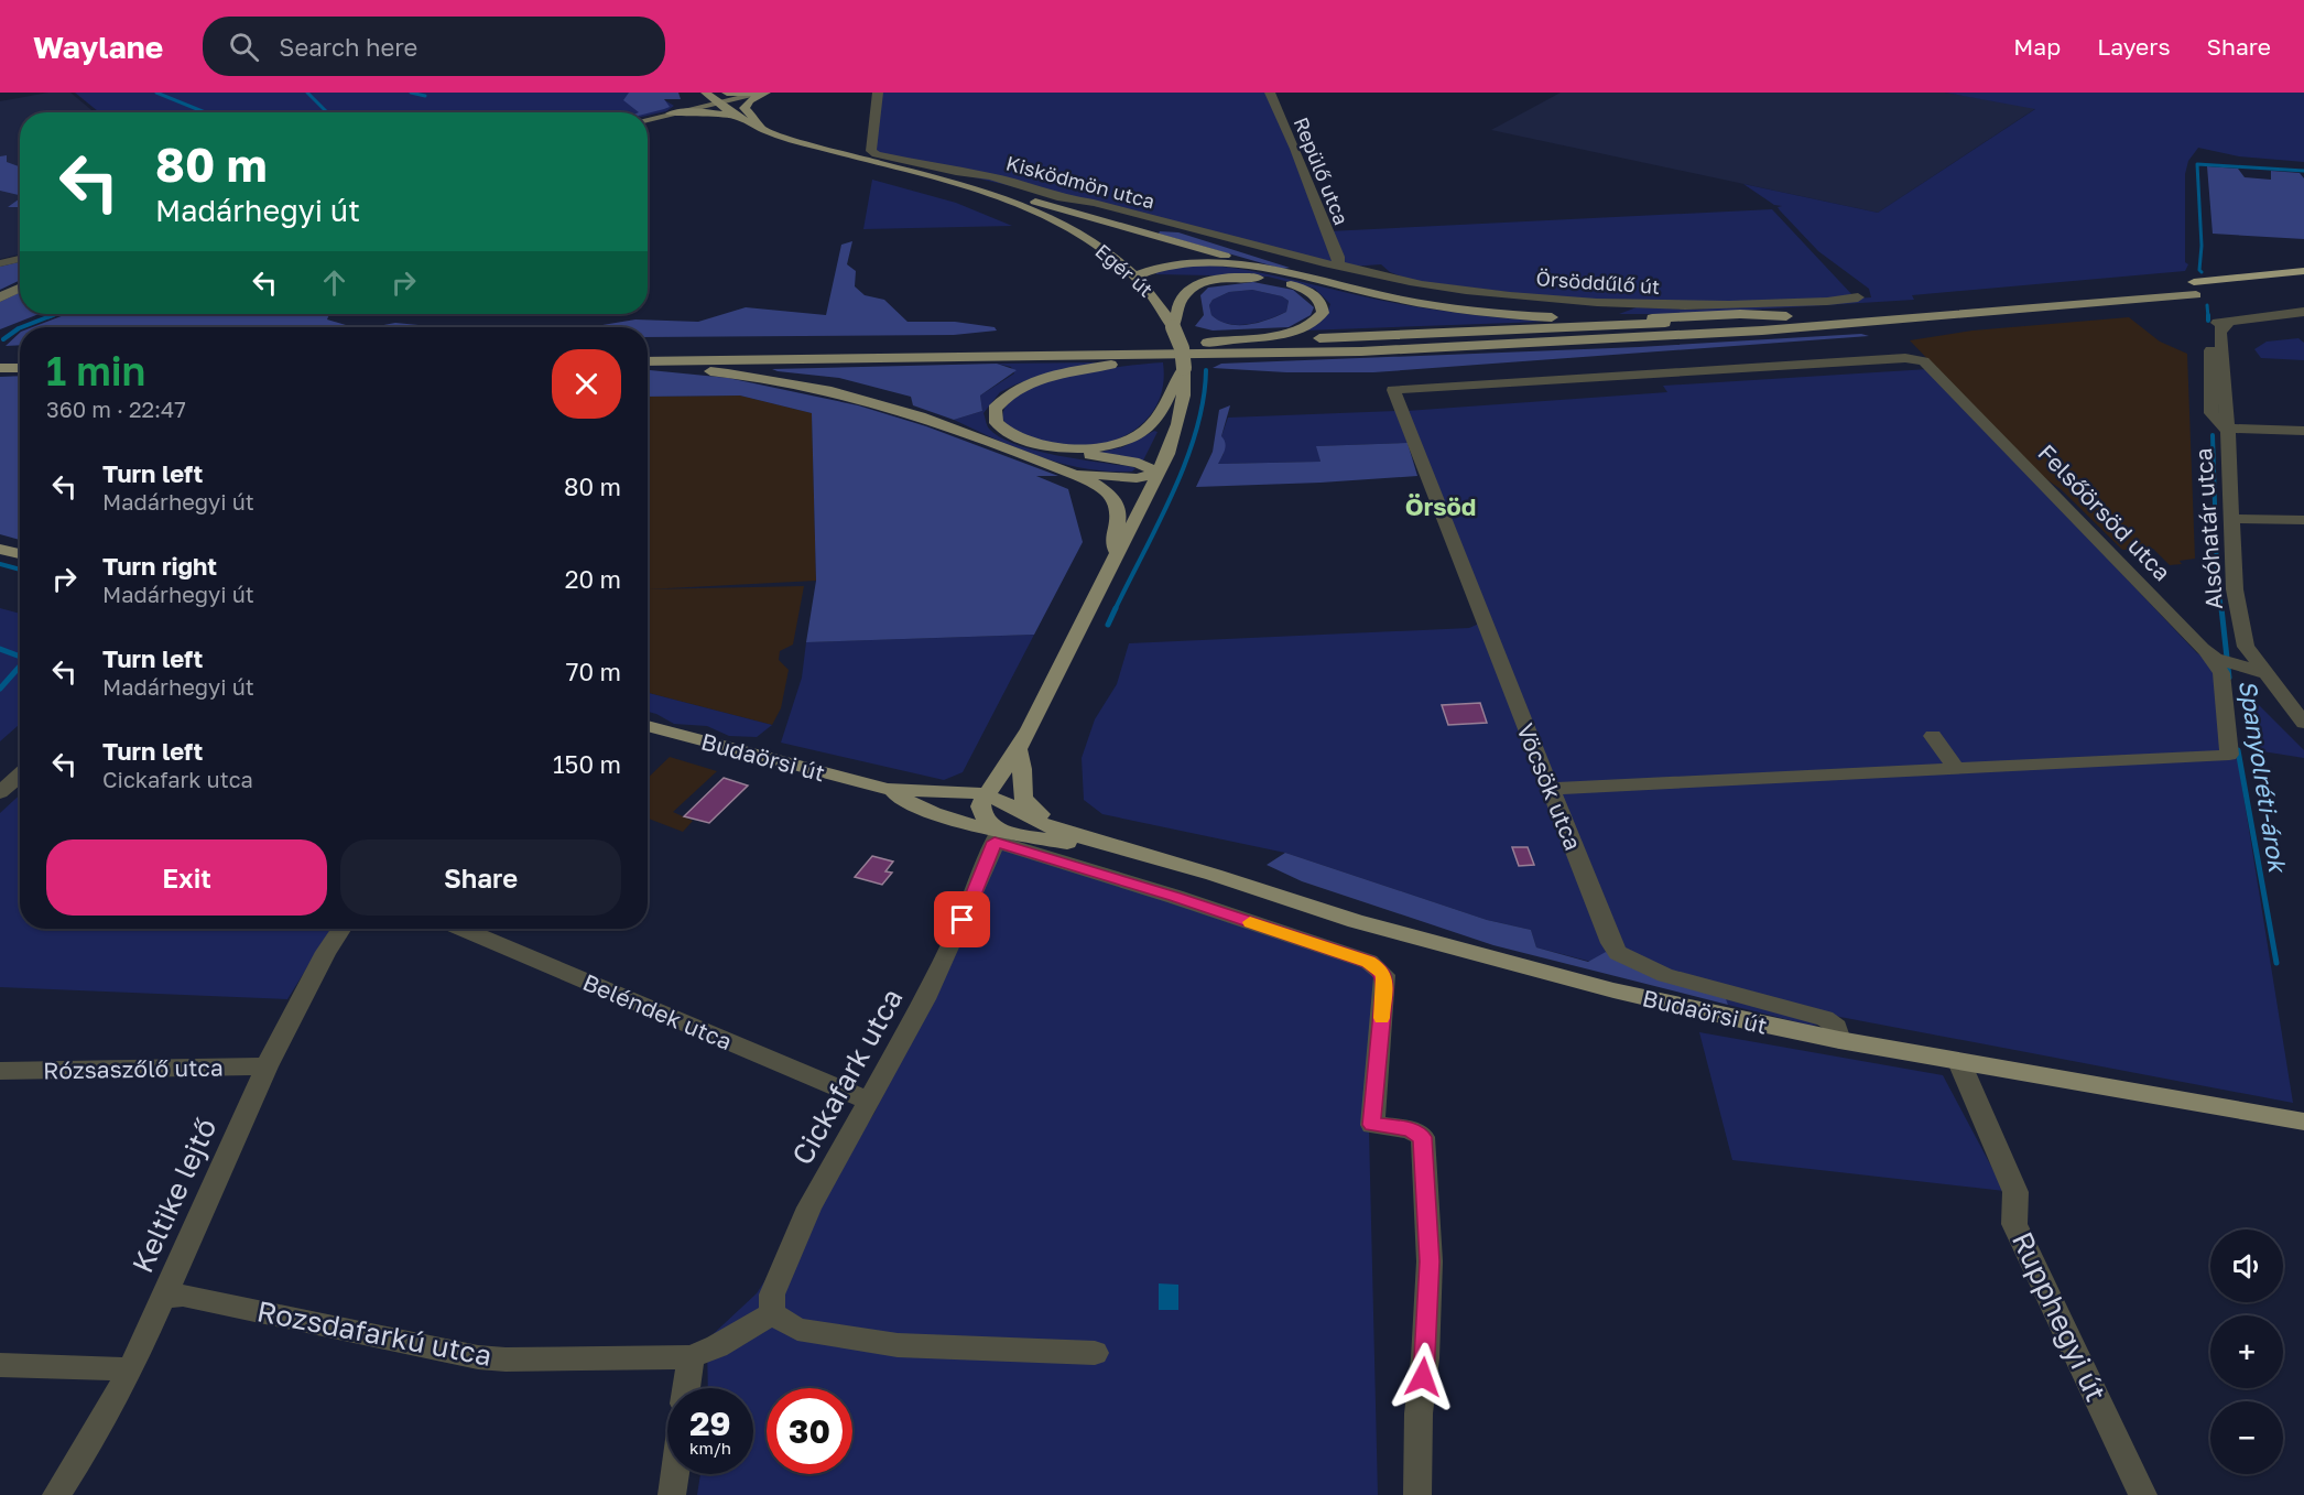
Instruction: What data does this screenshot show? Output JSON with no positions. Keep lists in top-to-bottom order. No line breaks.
{"streets":{"main road":["Egér út","Budaörsi út"],"street":["Repülő utca","Kisködmön utca","Örsöddűlő út","Felsőörsöd utca","Alsóhatár utca","Vöcsök utca","Beléndek utca","Rózsaszőlő utca","Cickafark utca","Keltike lejtő","Rupphegyi út","Rozsdafarkú utca"]},"crossings":[["Repülő utca","Kisködmön utca"],["Repülő utca","Örsöddűlő út"],["Kisködmön utca","Örsöddűlő út"],["Egér út","Budaörsi út"],["Felsőörsöd utca","Alsóhatár utca"],["Felsőörsöd utca","Vöcsök utca"],["Budaörsi út","Vöcsök utca"],["Budaörsi út","Cickafark utca"],["Budaörsi út","Rupphegyi út"],["Beléndek utca","Cickafark utca"],["Rózsaszőlő utca","Keltike lejtő"],["Cickafark utca","Rozsdafarkú utca"],["Keltike lejtő","Rozsdafarkú utca"]],"districts":["Örsöd"],"water":["Spanyolréti-árok"],"page":{"header":"Waylane","search":"Search here","nav":["Map","Layers","Share"],"turn":["80 m","Madárhegyi út"],"heading":["1 min","360 m · 22:47"],"list":[{"name":"Turn left","note":"Madárhegyi út","value":"80 m"},{"name":"Turn right","note":"Madárhegyi út","value":"20 m"},{"name":"Turn left","note":"Madárhegyi út","value":"70 m"},{"name":"Turn left","note":"Cickafark utca","value":"150 m"}],"buttons":["Exit","Share"],"map_buttons":["+","−"],"speed":"29 km/h","limit":"30"}}
